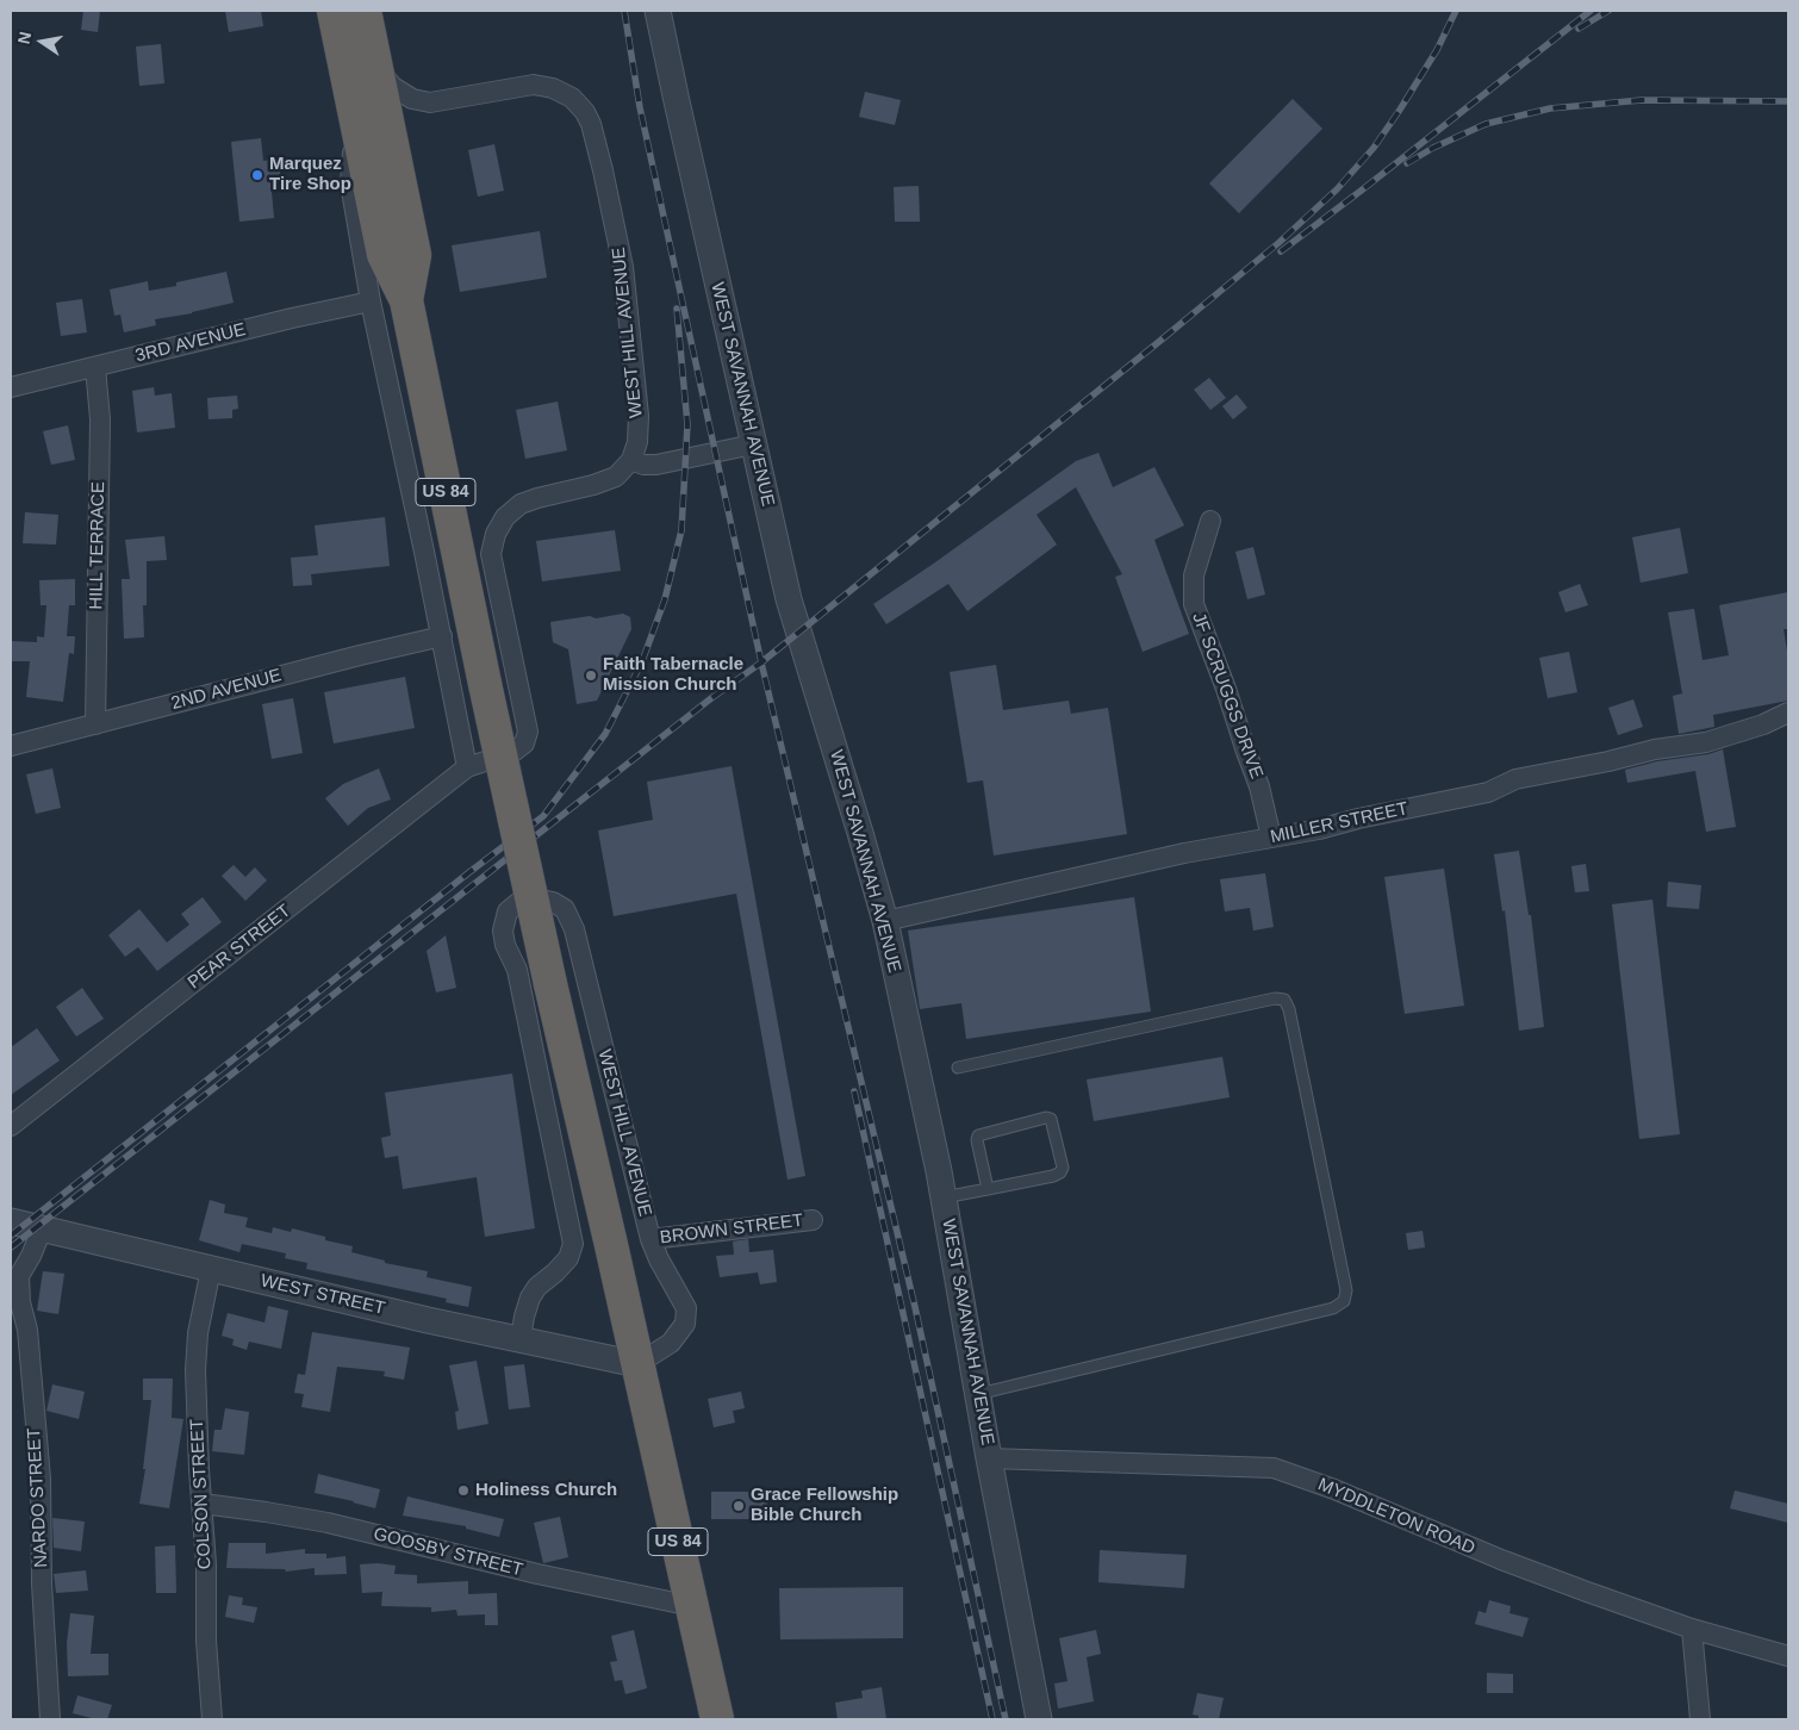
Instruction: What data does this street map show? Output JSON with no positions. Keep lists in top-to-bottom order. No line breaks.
{"streets":{"highway":["WEST HILL AVENUE","US 84"],"street":["3RD AVENUE","WEST SAVANNAH AVENUE","HILL TERRACE","2ND AVENUE","JF SCRUGGS DRIVE","MILLER STREET","PEAR STREET","BROWN STREET","WEST STREET","COLSON STREET","NARDO STREET","MYDDLETON ROAD","GOOSBY STREET"]},"crossings":[["WEST HILL AVENUE","3RD AVENUE"],["WEST HILL AVENUE","2ND AVENUE"],["WEST HILL AVENUE","PEAR STREET"],["WEST HILL AVENUE","BROWN STREET"],["WEST HILL AVENUE","WEST STREET"],["WEST HILL AVENUE","GOOSBY STREET"],["3RD AVENUE","HILL TERRACE"],["WEST SAVANNAH AVENUE","MILLER STREET"],["WEST SAVANNAH AVENUE","MYDDLETON ROAD"],["HILL TERRACE","2ND AVENUE"],["JF SCRUGGS DRIVE","MILLER STREET"],["WEST STREET","COLSON STREET"],["COLSON STREET","GOOSBY STREET"]],"places":["Marquez Tire Shop","Faith Tabernacle Mission Church","Holiness Church","Grace Fellowship Bible Church"],"north":"left"}
